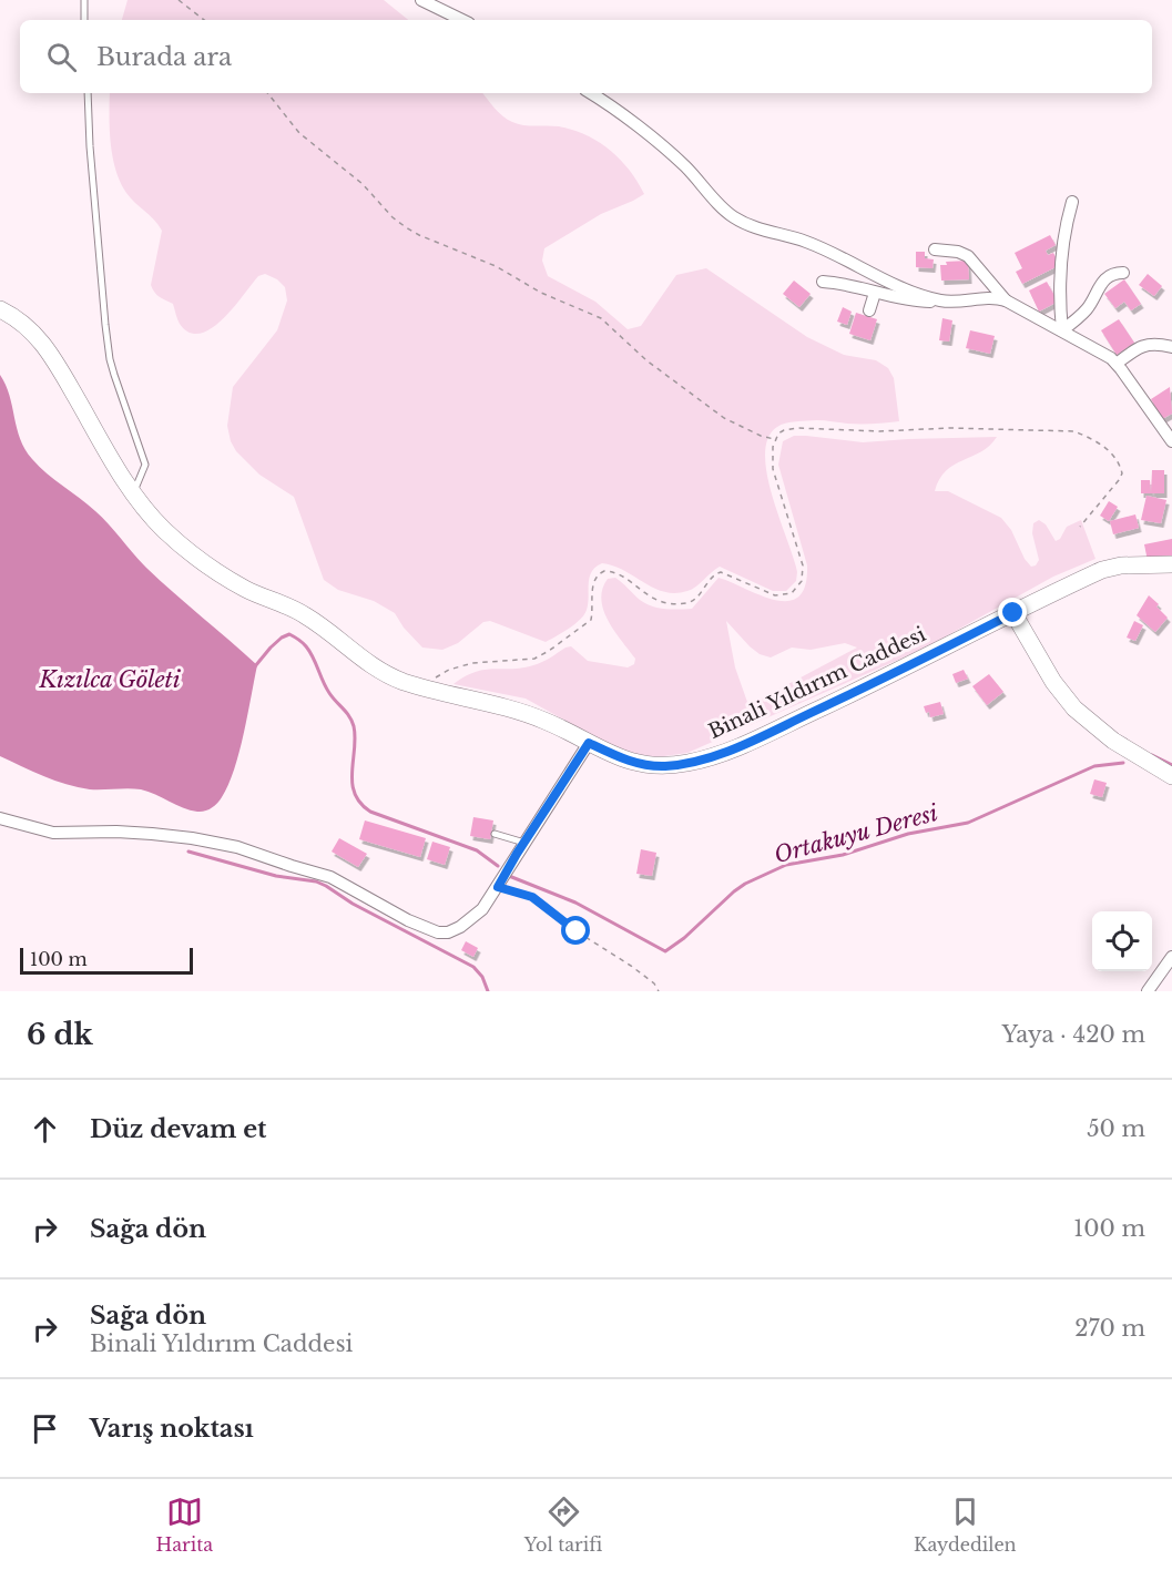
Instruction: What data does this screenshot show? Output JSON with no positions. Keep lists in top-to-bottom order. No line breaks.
{"streets":{"street":["Binali Yıldırım Caddesi"]},"water":["Kızılca Göleti","Ortakuyu Deresi"],"scale_bar":"100 m","page":{"search":"Burada ara","scale":"100 m","heading":["6 dk","Yaya · 420 m"],"list":[["Düz devam et","50 m"],["Sağa dön","100 m"],["Sağa dön","Binali Yıldırım Caddesi","270 m"],"Varış noktası"],"nav":["Harita","Yol tarifi","Kaydedilen"]}}
